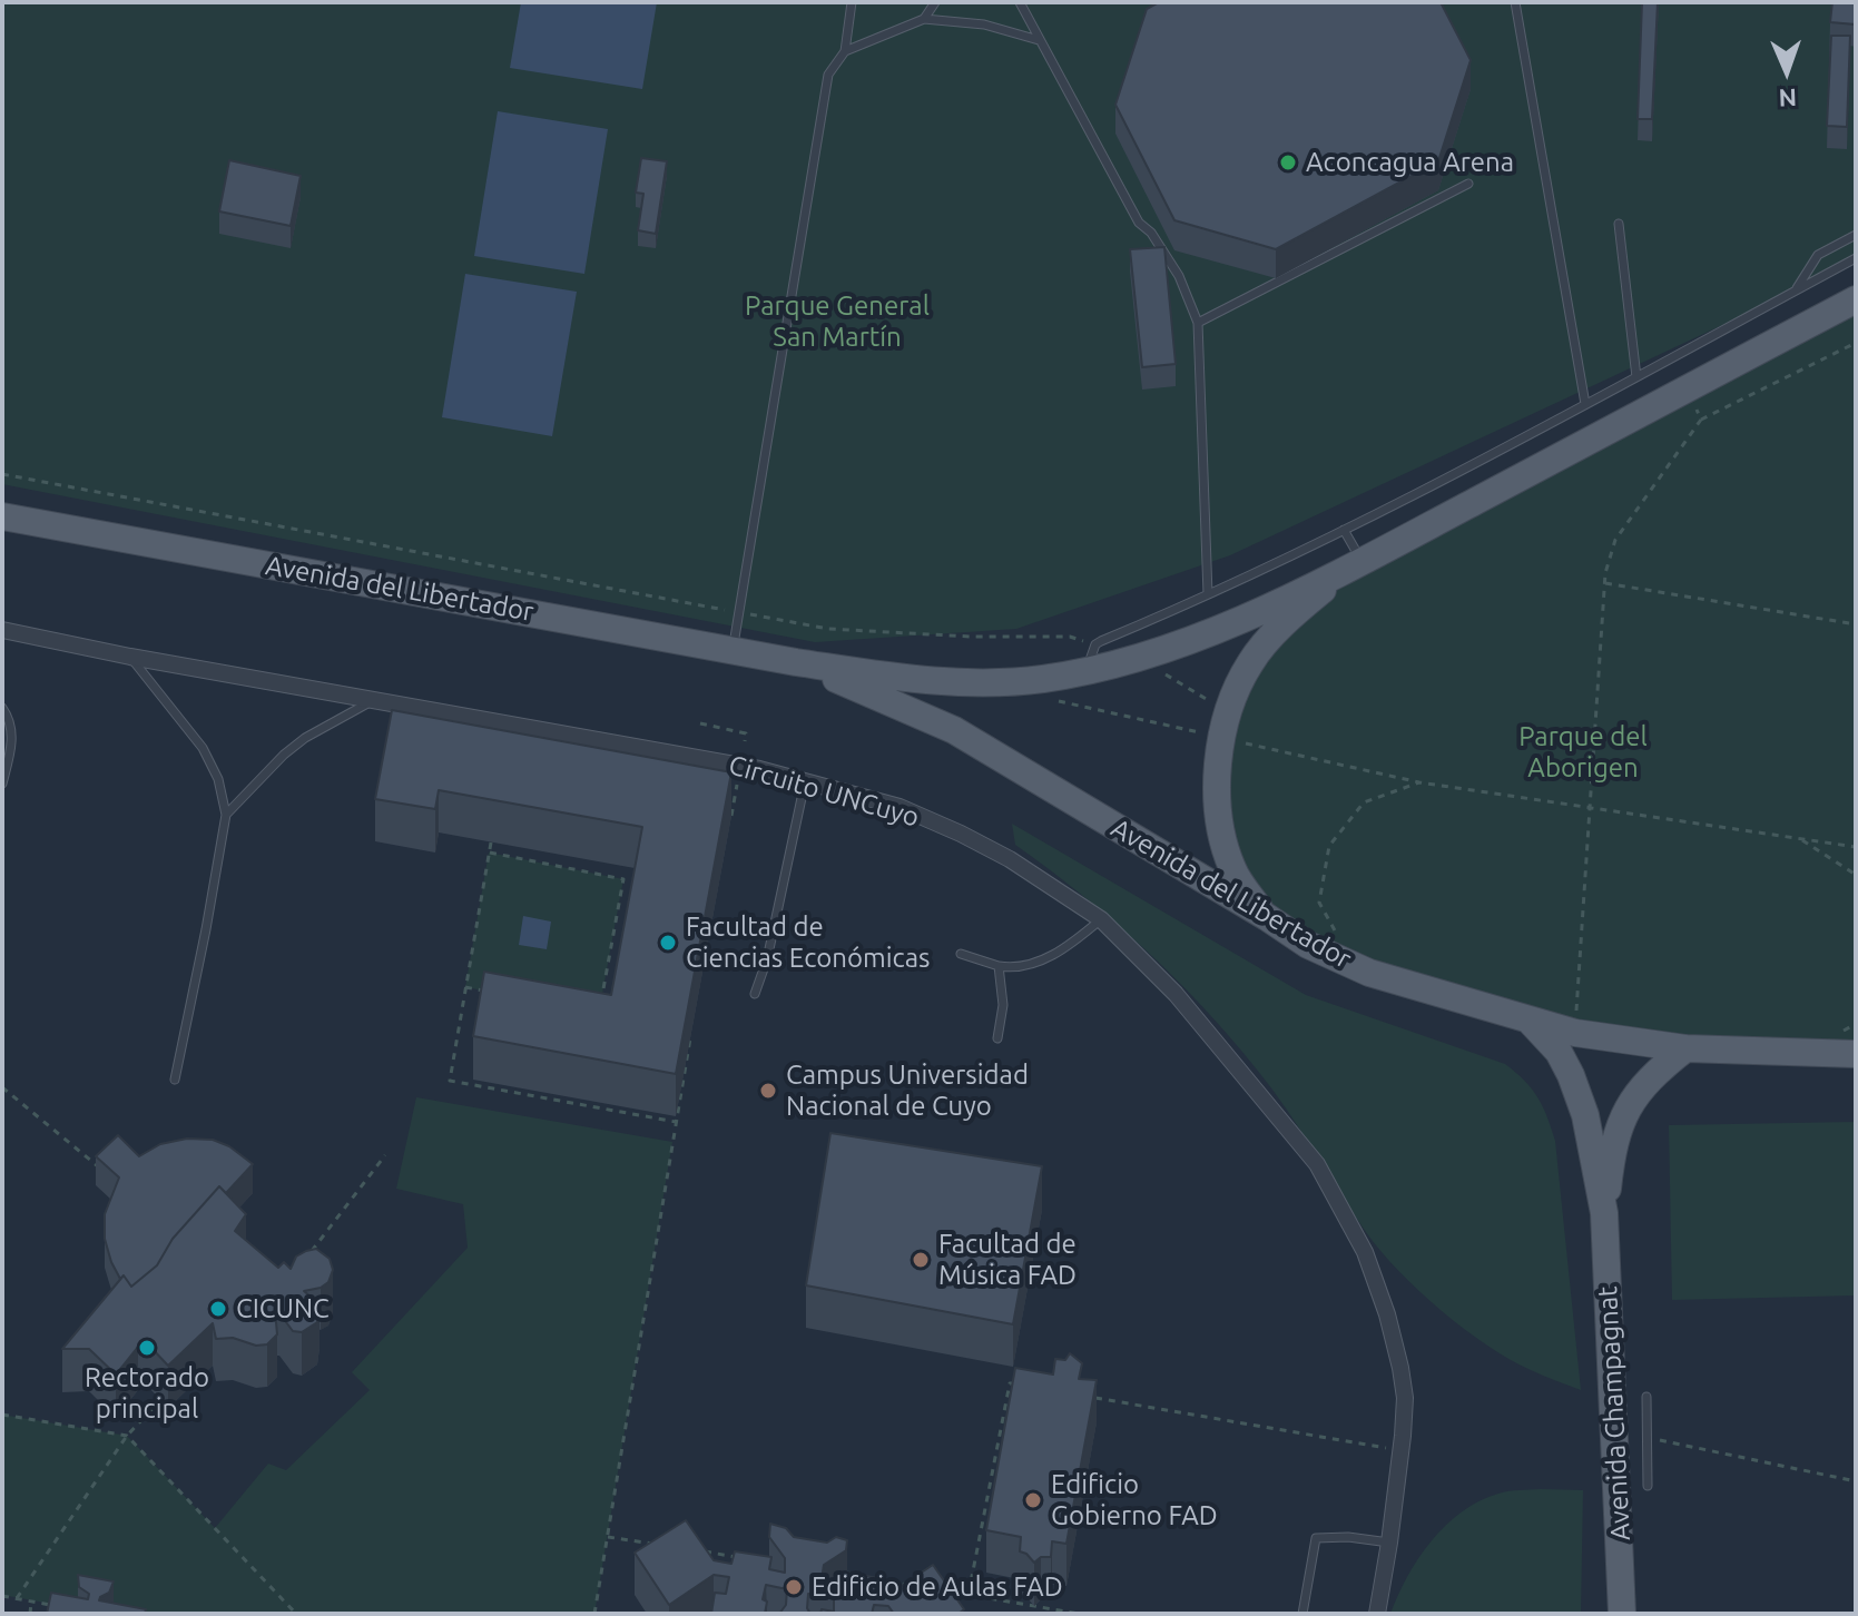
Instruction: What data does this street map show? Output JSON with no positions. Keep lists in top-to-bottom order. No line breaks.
{"streets":{"main road":["Avenida del Libertador","Avenida Champagnat"],"street":["Circuito UNCuyo"]},"crossings":[["Avenida del Libertador","Avenida Champagnat"]],"parks":["Parque General San Martín","Parque del Aborigen"],"places":["Aconcagua Arena","Facultad de Ciencias Económicas","Campus Universidad Nacional de Cuyo","Facultad de Música FAD","CICUNC","Rectorado principal","Edificio Gobierno FAD","Edificio de Aulas FAD"],"north":"bottom"}
